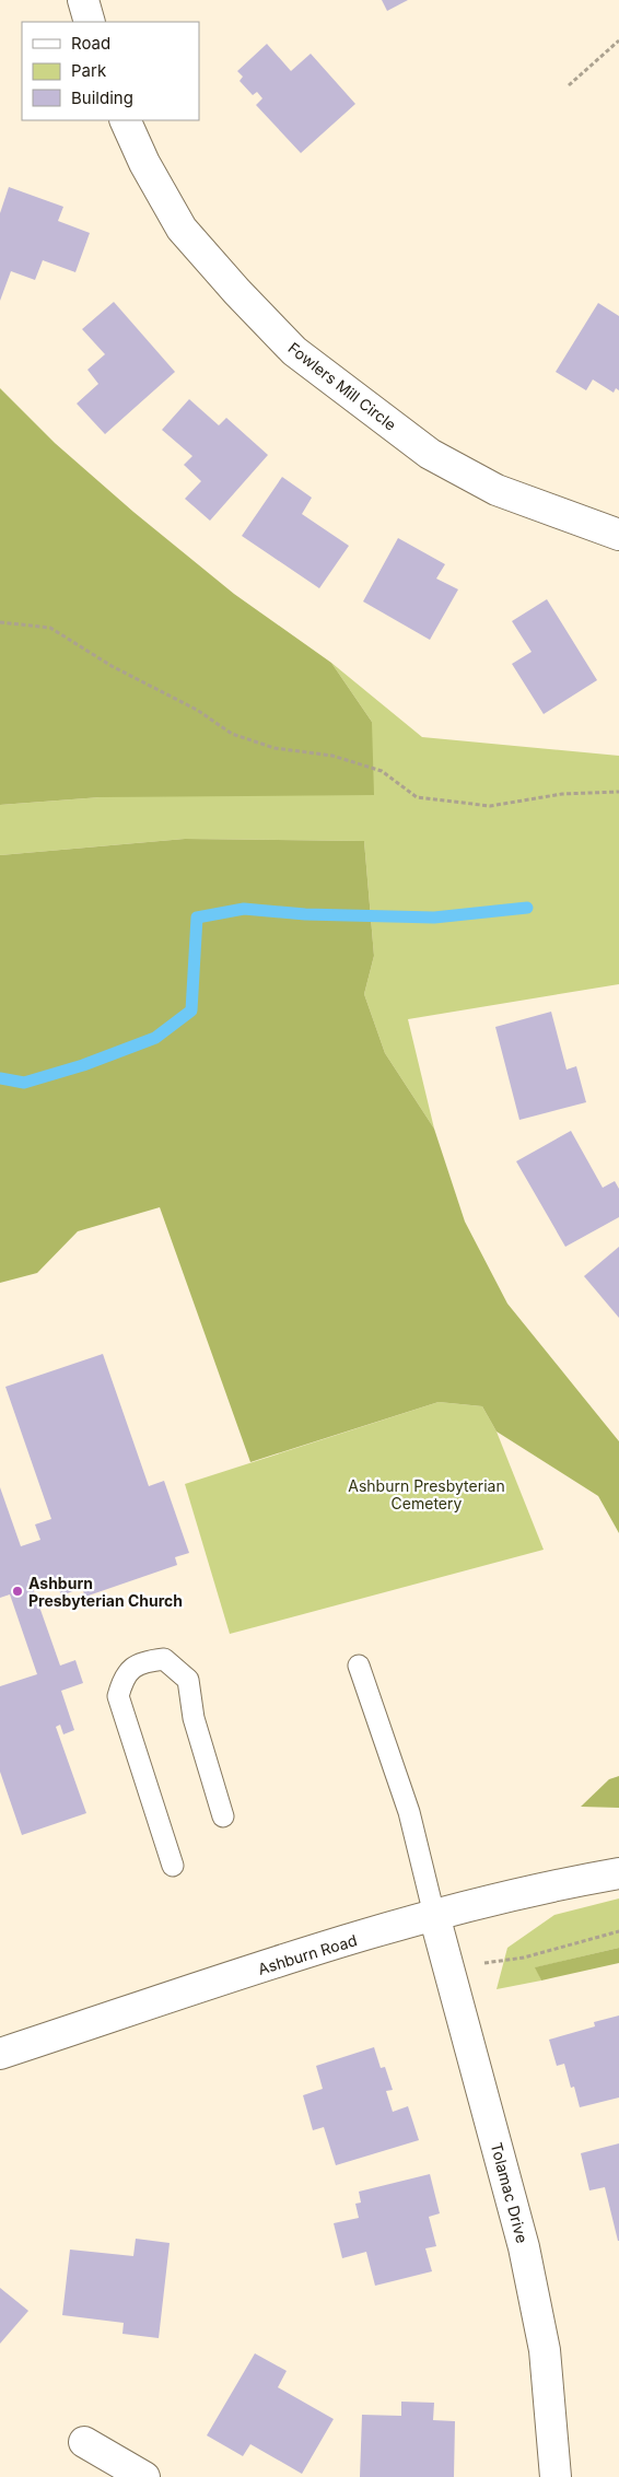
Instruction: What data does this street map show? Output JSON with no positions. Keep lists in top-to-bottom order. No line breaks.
{"streets":{"street":["Fowlers Mill Circle","Ashburn Road","Tolamac Drive"]},"crossings":[["Ashburn Road","Tolamac Drive"]],"parks":["Ashburn Presbyterian Cemetery"],"places":["Ashburn Presbyterian Church"],"legend":["Road","Park","Building"]}
